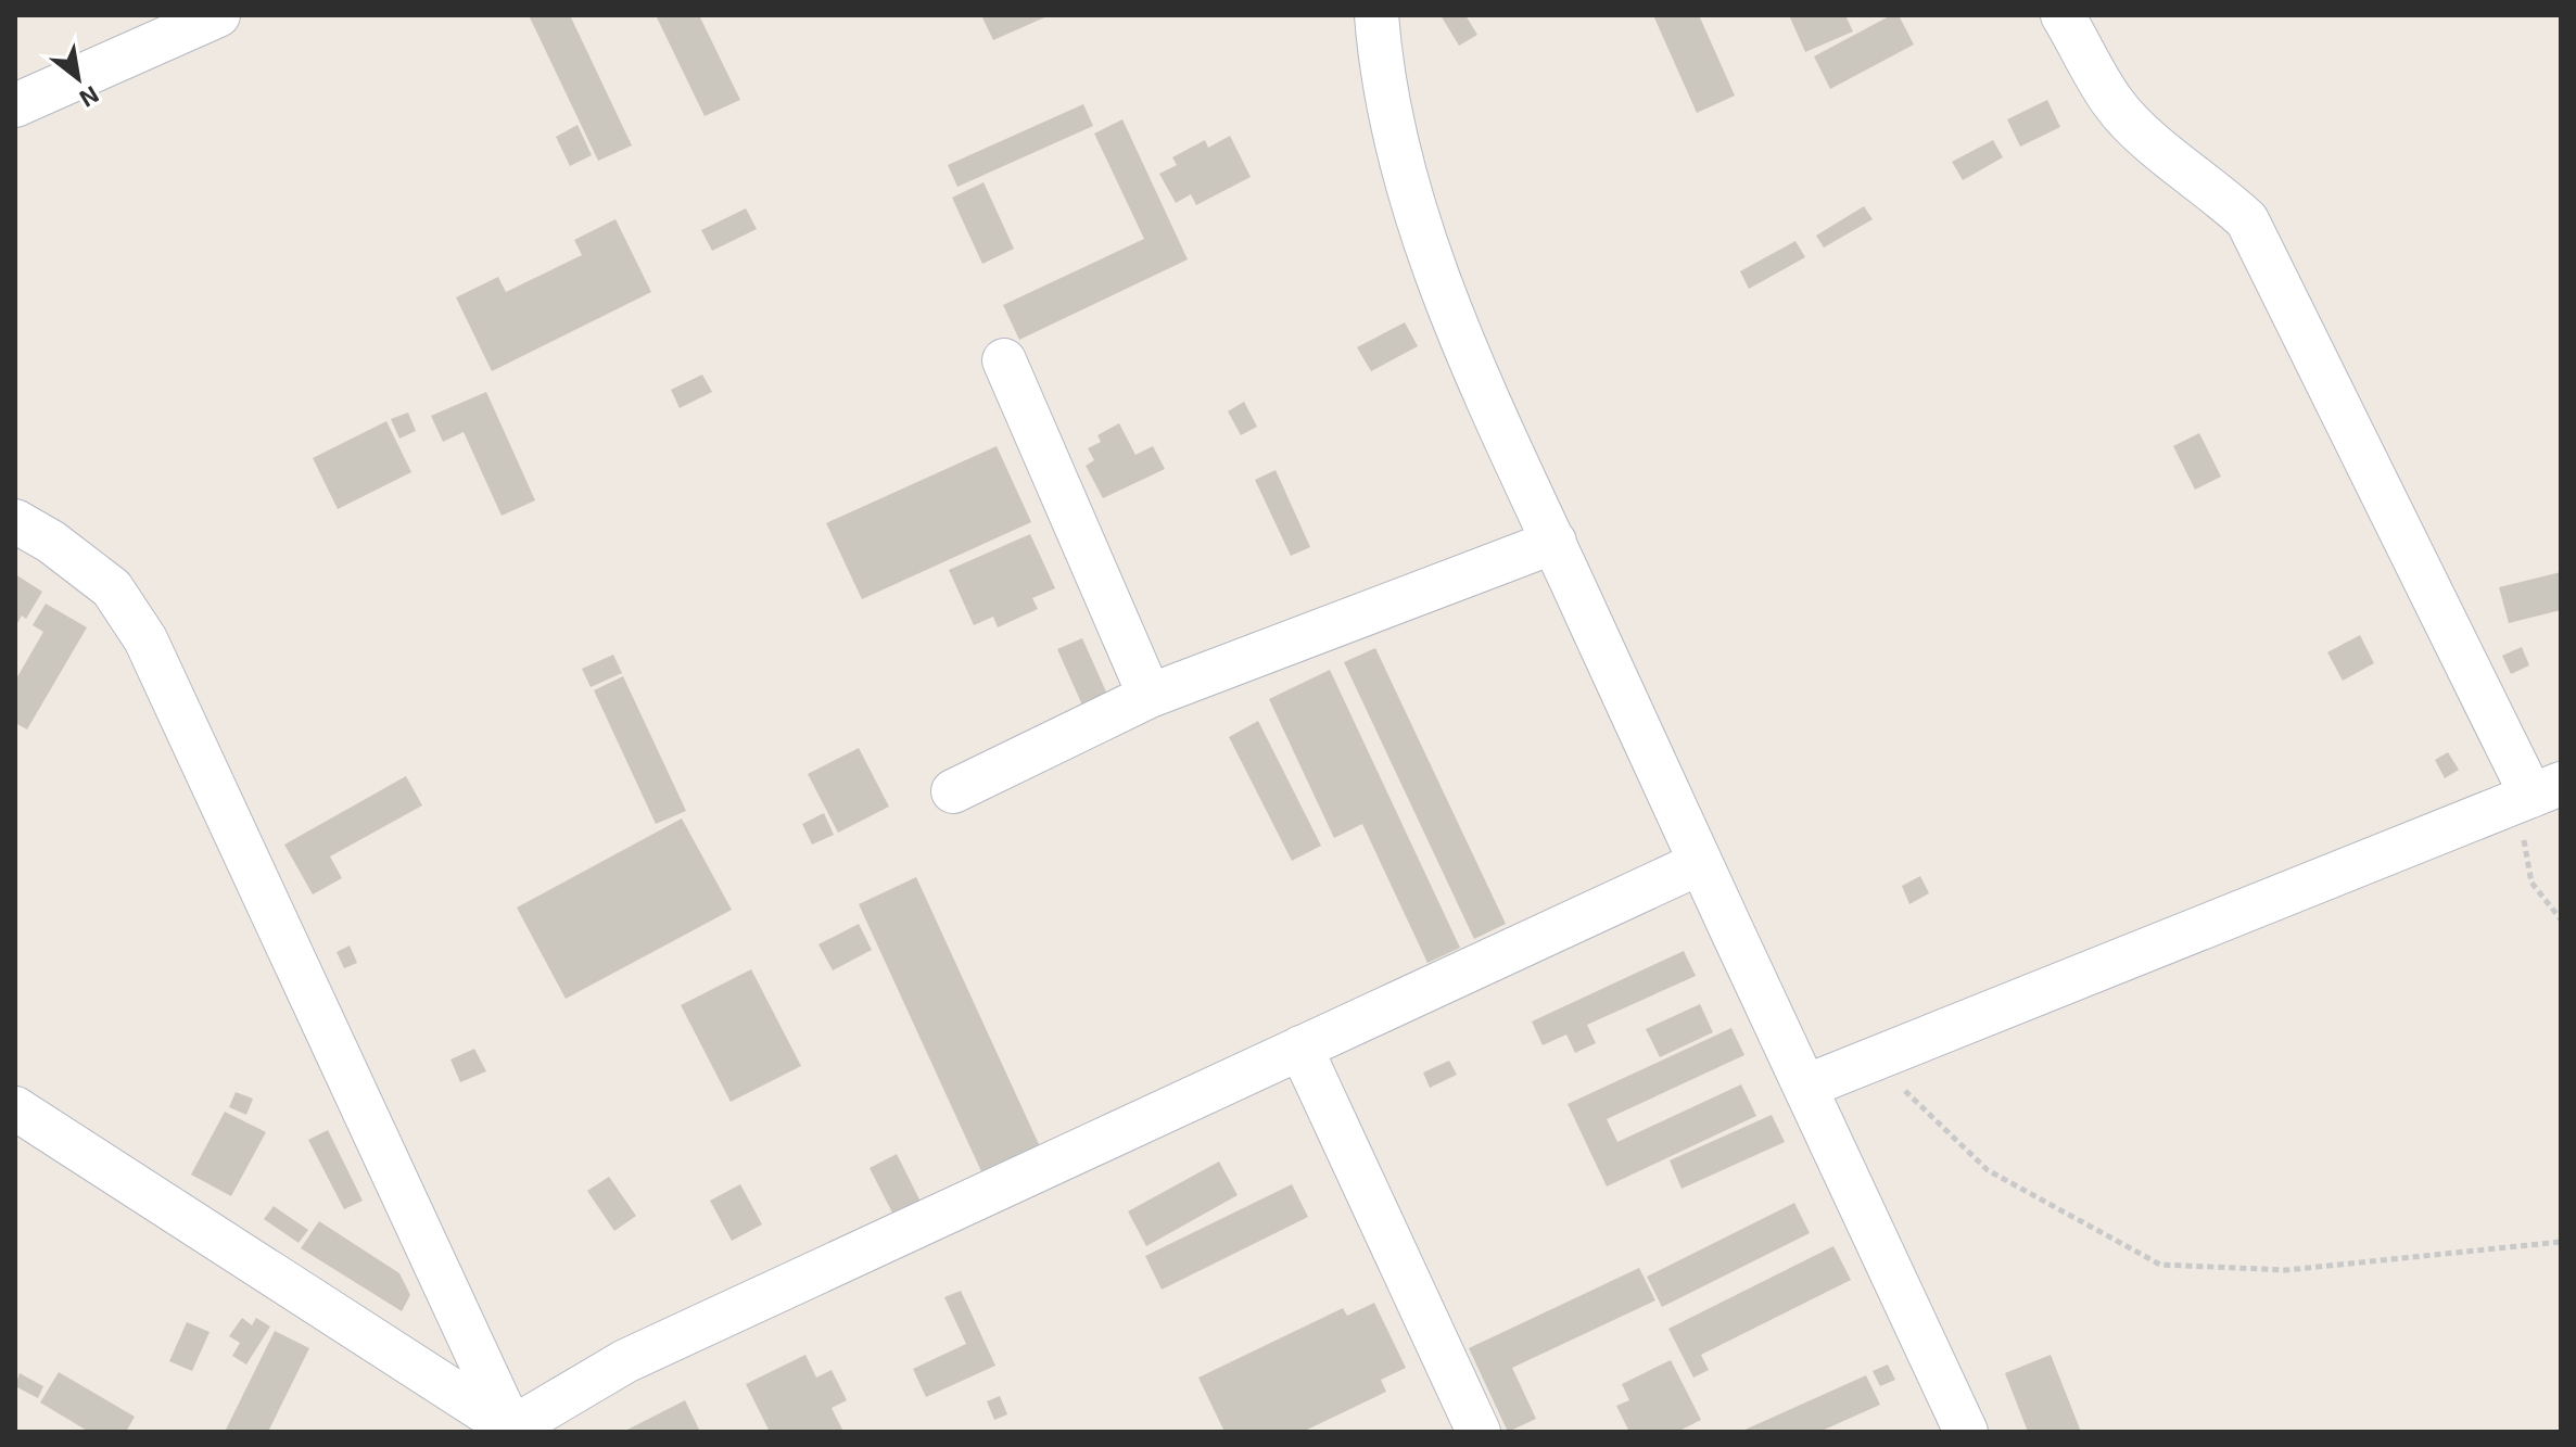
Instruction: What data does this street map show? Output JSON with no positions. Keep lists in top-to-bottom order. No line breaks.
{"north":"bottom right"}
